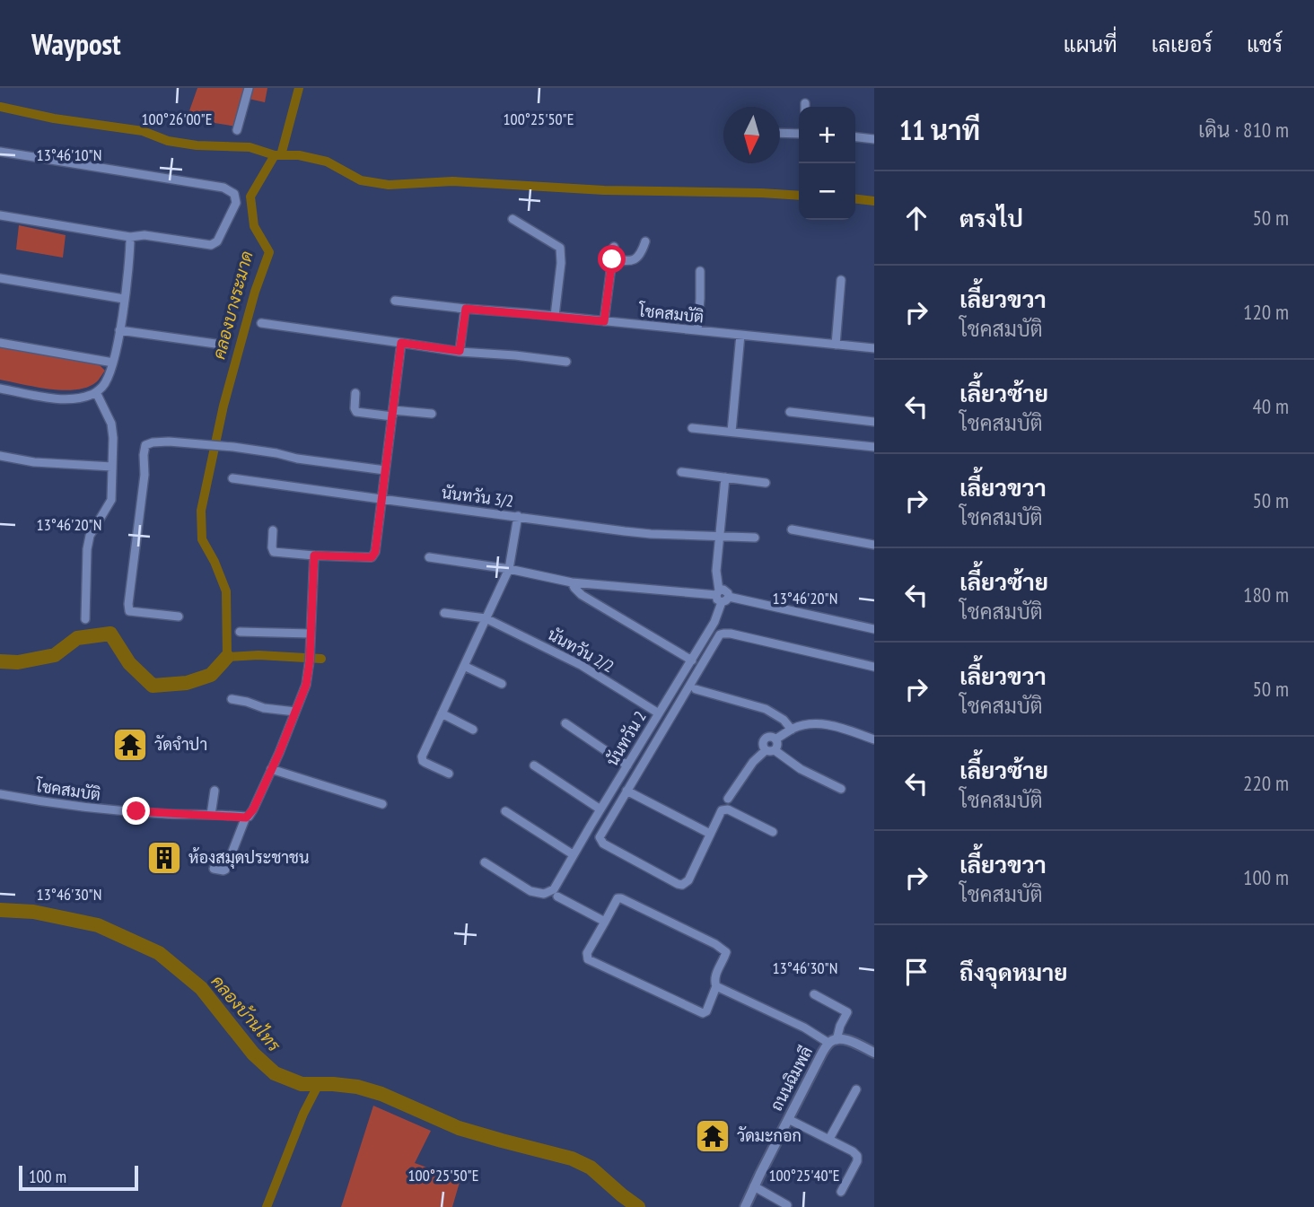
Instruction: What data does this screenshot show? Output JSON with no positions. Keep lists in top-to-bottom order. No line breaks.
{"streets":{"street":["โชคสมบัติ","นันทวัน 3/2","นันทวัน 2/2","นันทวัน 2","ถนนฉิมพลี"]},"crossings":[["นันทวัน 2/2","นันทวัน 2"]],"water":["คลองบางระมาด","คลองบ้านไทร"],"places":{"temple":["วัดจำปา","วัดมะกอก"],"building":["ห้องสมุดประชาชน"]},"scale_bar":"100 m","north":"bottom","page":{"header":"Waypost","nav":["แผนที่","เลเยอร์","แชร์"],"heading":["11 นาที","เดิน · 810 m"],"map_buttons":["+","−"],"list":[["ตรงไป","50 m"],["เลี้ยวขวา","โชคสมบัติ","120 m"],["เลี้ยวซ้าย","โชคสมบัติ","40 m"],["เลี้ยวขวา","โชคสมบัติ","50 m"],["เลี้ยวซ้าย","โชคสมบัติ","180 m"],["เลี้ยวขวา","โชคสมบัติ","50 m"],["เลี้ยวซ้าย","โชคสมบัติ","220 m"],["เลี้ยวขวา","โชคสมบัติ","100 m"],"ถึงจุดหมาย"],"scale":"100 m"},"coordinates":["100°26'00\"E","100°25'50\"E","13°46'10\"N","13°46'20\"N","13°46'30\"N","100°25'40\"E"]}
